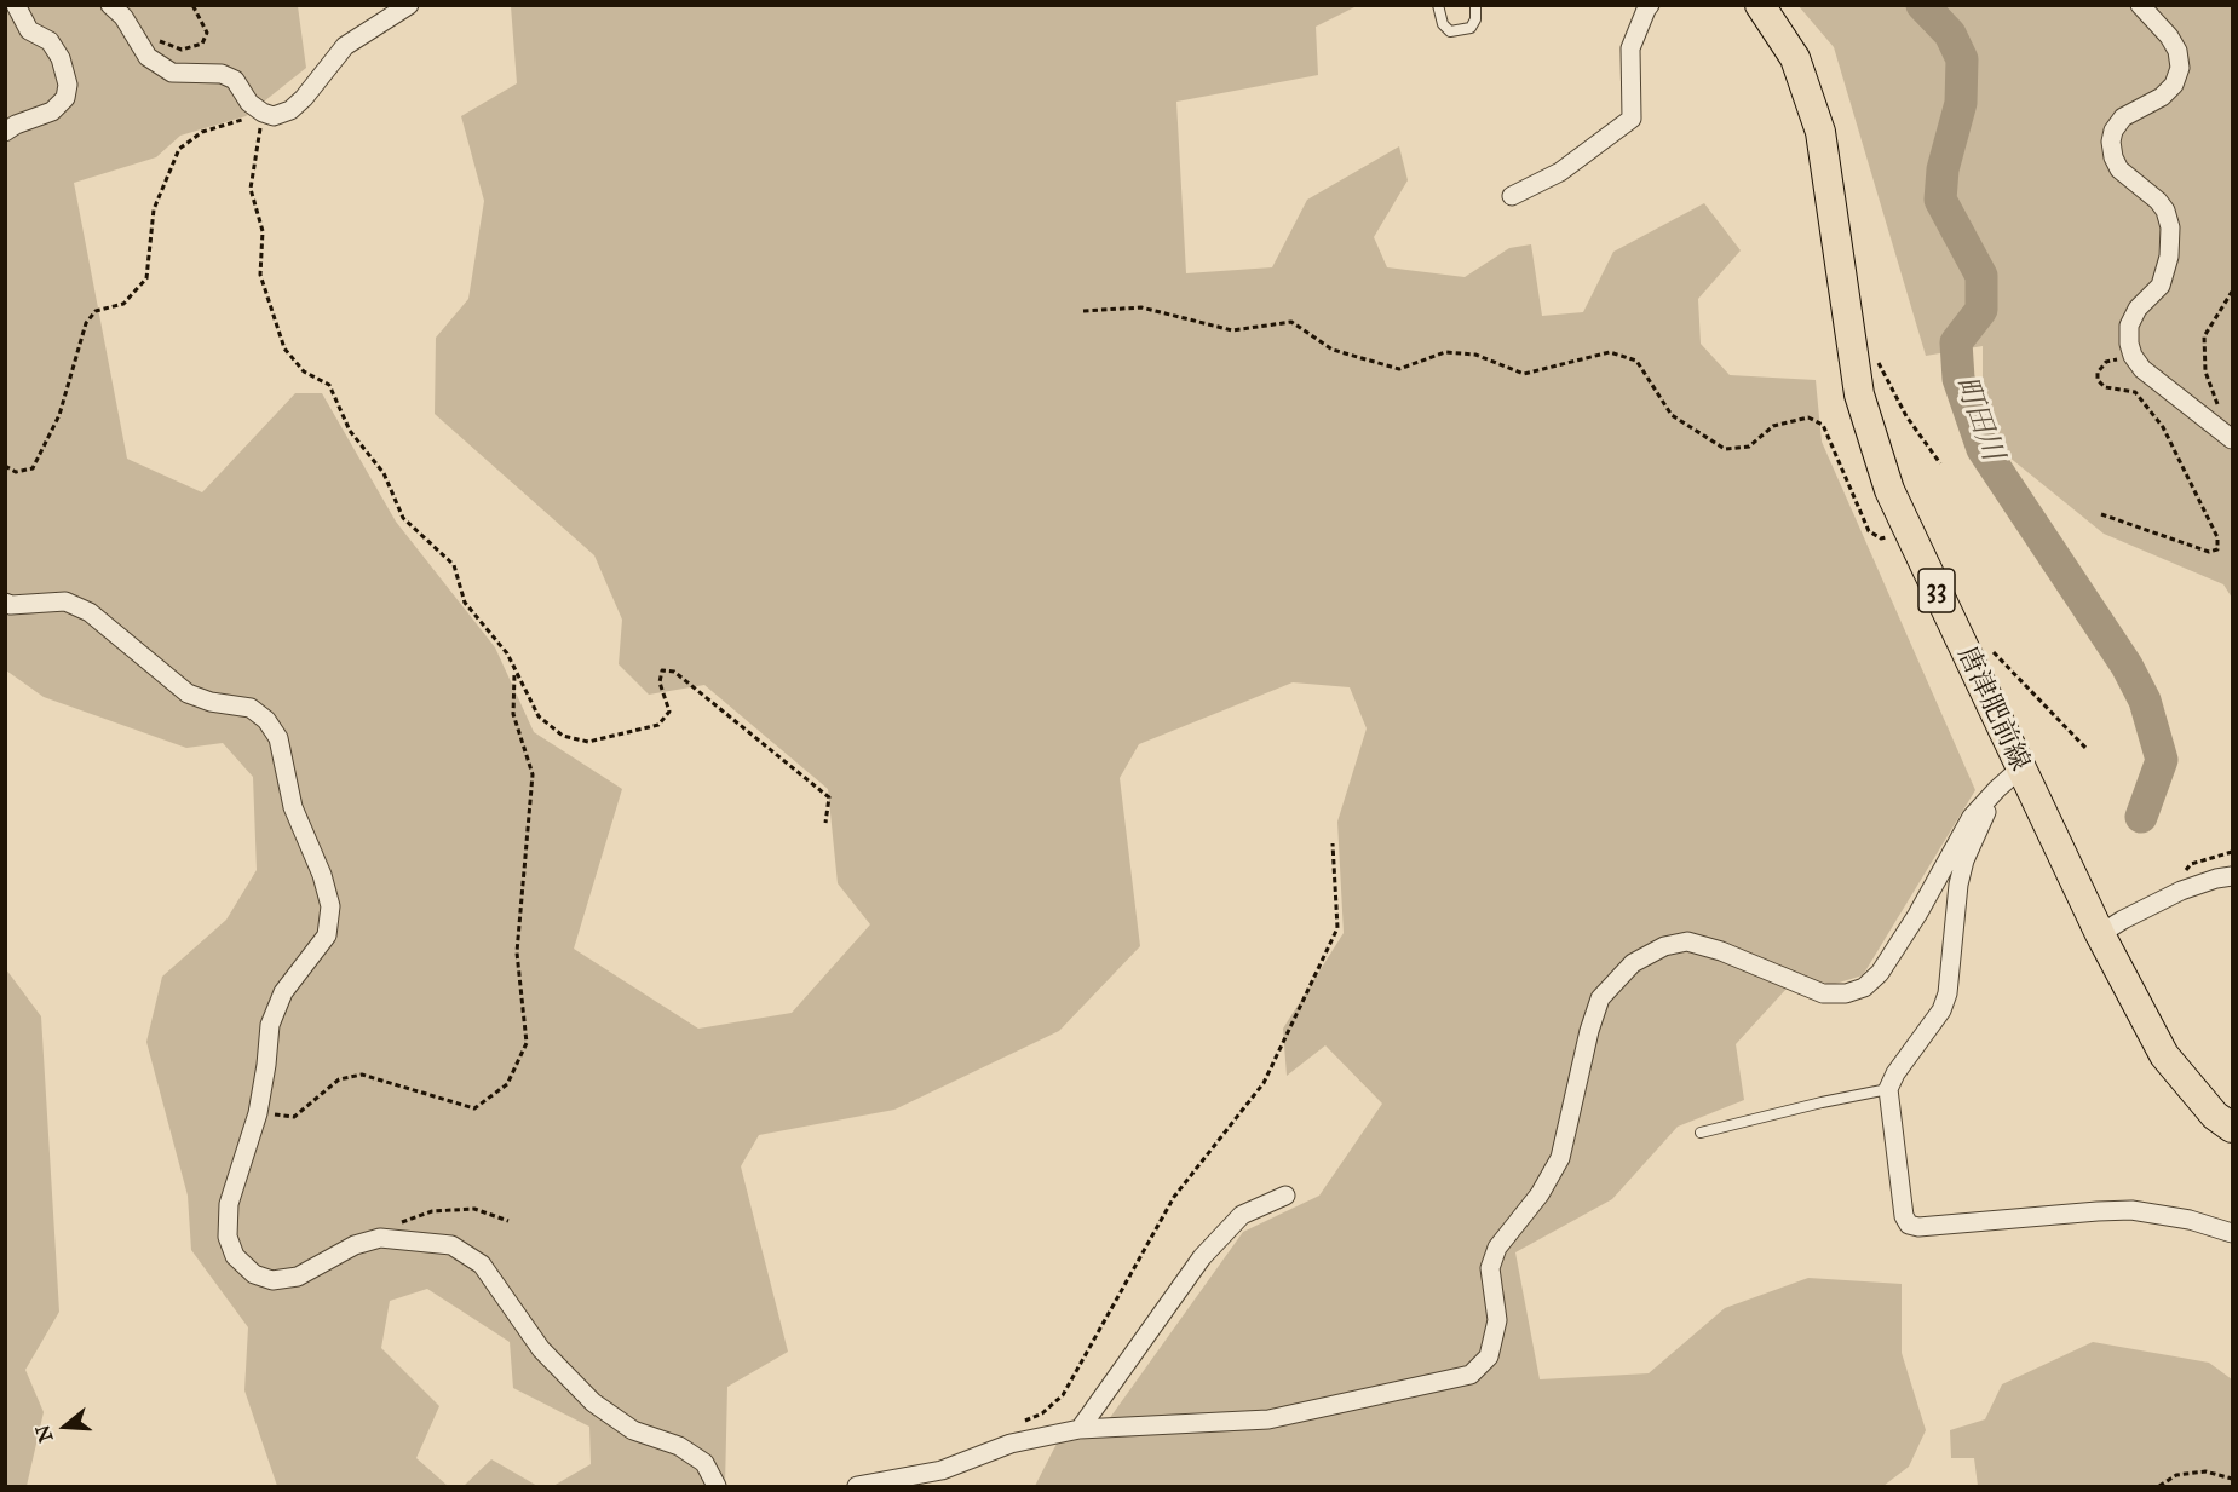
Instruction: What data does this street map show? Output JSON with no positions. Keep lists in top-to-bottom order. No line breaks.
{"streets":{"main road":["33","唐津肥前線"]},"water":["町田川"],"north":"left"}
